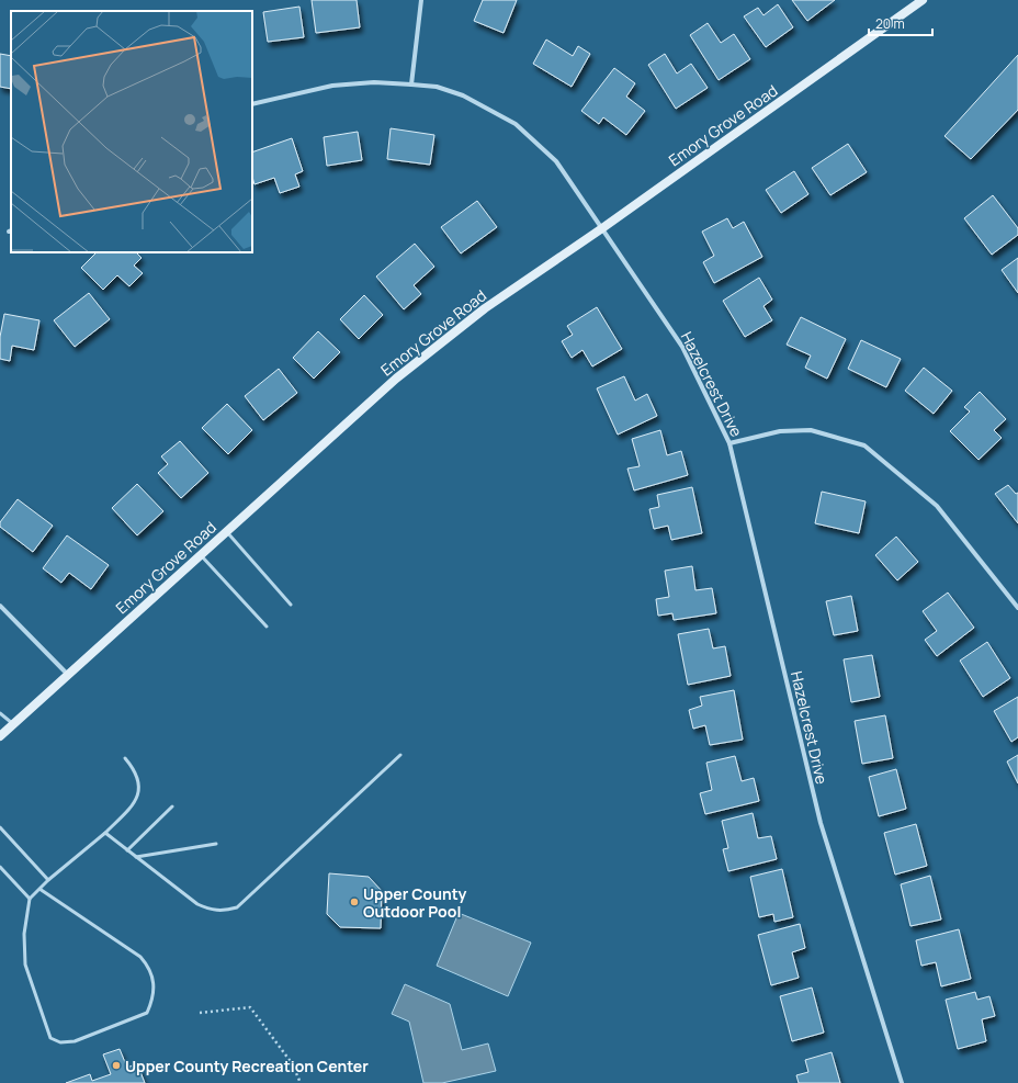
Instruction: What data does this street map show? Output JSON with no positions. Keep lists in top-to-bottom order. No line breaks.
{"streets":{"street":["Emory Grove Road","Hazelcrest Drive"]},"crossings":[["Emory Grove Road","Hazelcrest Drive"]],"places":["Upper County Outdoor Pool","Upper County Recreation Center"],"scale_bar":"20 m"}
